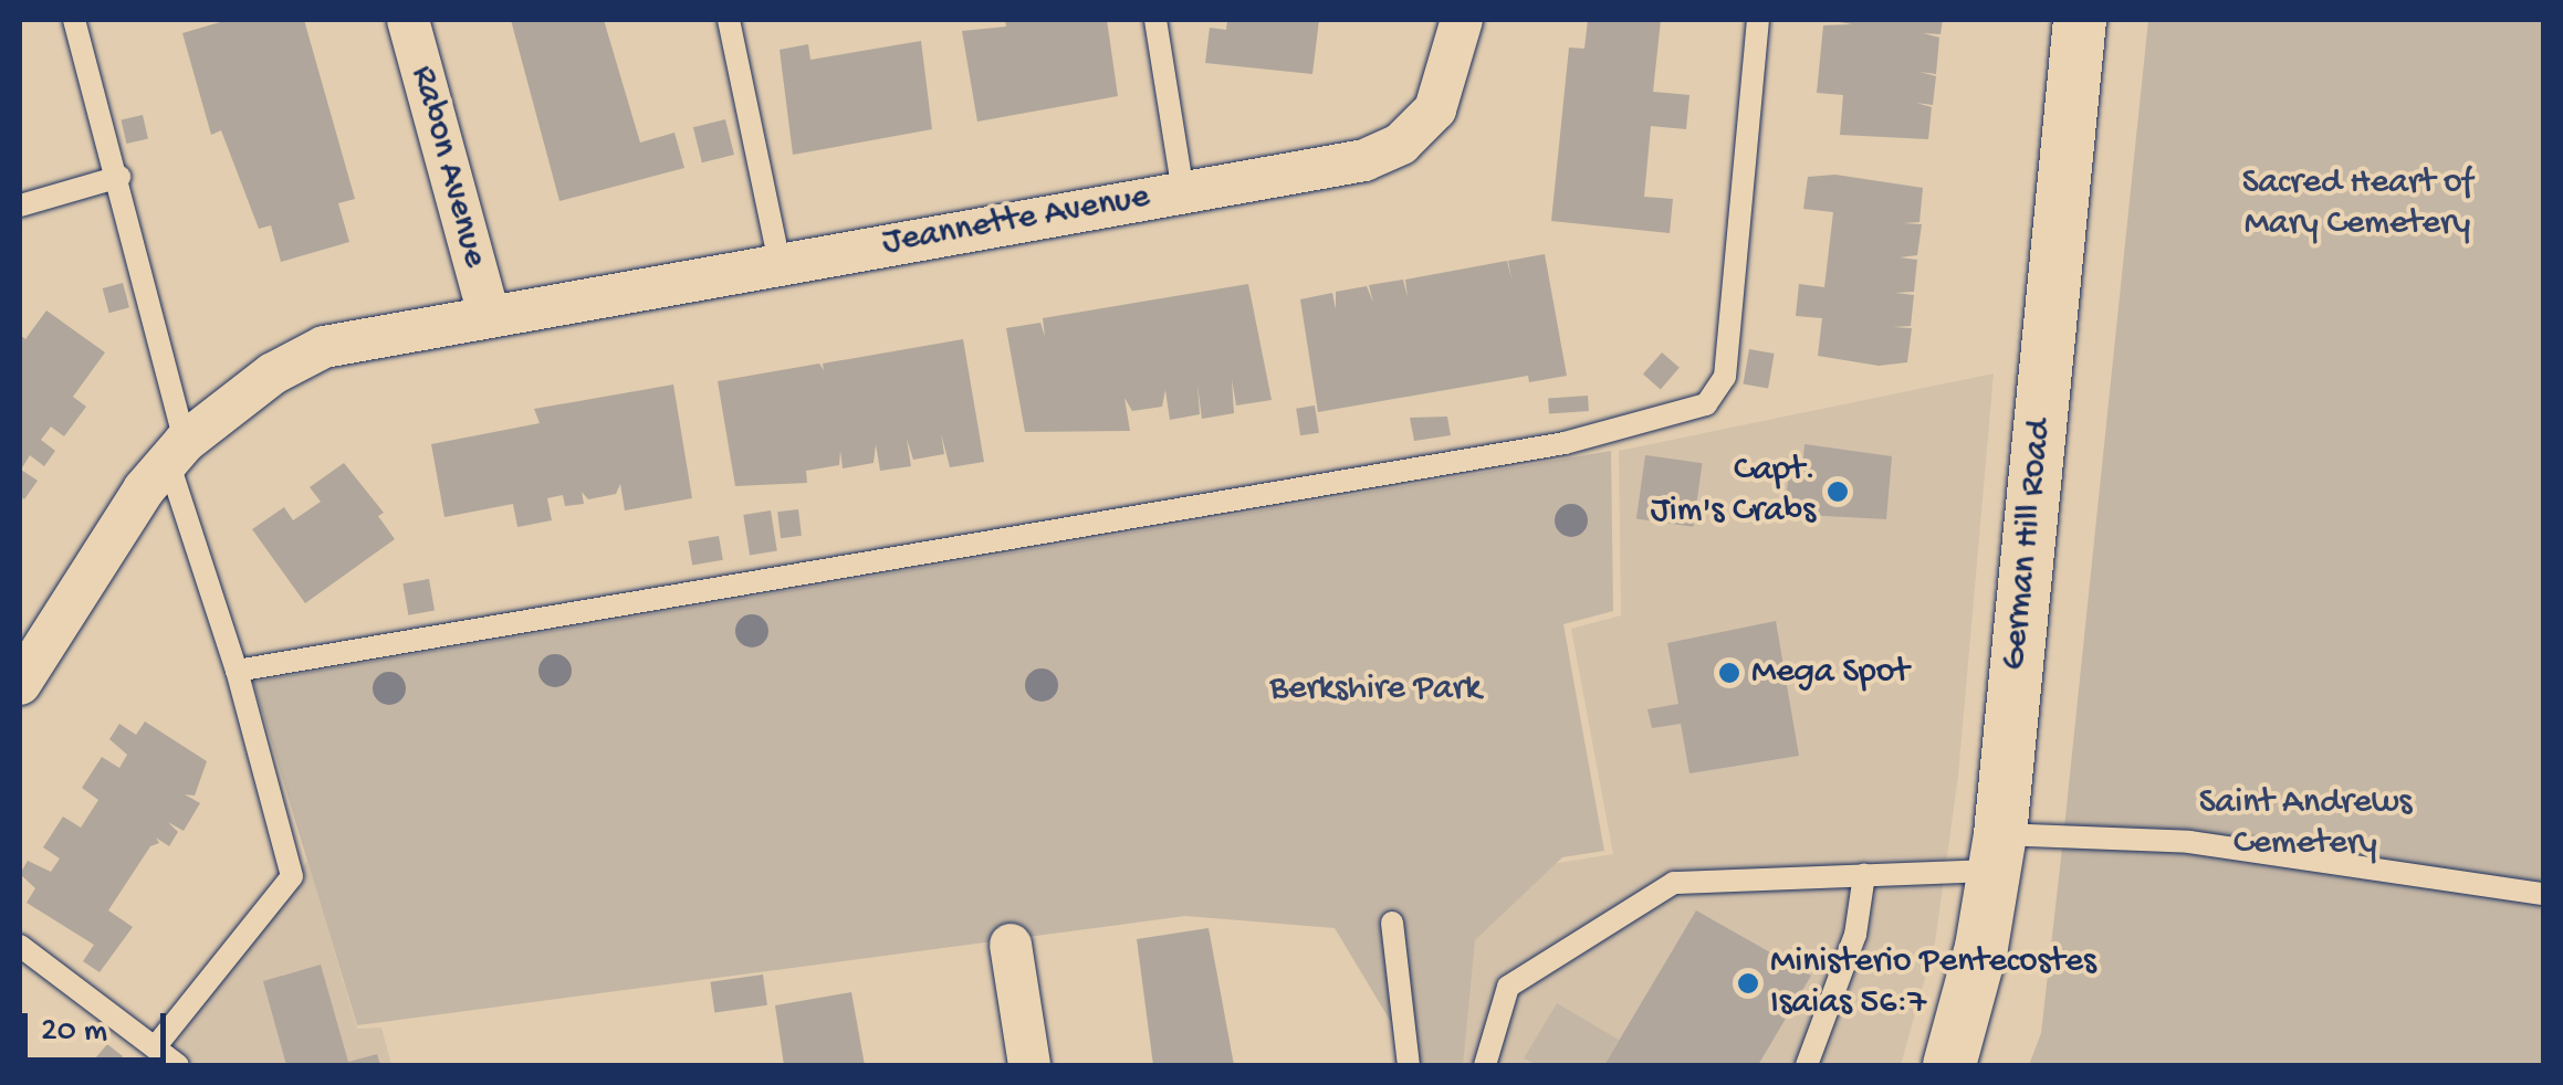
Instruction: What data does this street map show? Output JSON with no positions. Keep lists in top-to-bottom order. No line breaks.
{"streets":{"street":["Rabon Avenue","Jeannette Avenue","German Hill Road"]},"crossings":[["Rabon Avenue","Jeannette Avenue"]],"parks":["Sacred Heart of Mary Cemetery","Berkshire Park","Saint Andrews Cemetery"],"places":["Capt. Jim's Crabs","Mega Spot","Ministerio Pentecostes Isaias 56:7"],"scale_bar":"20 m"}
